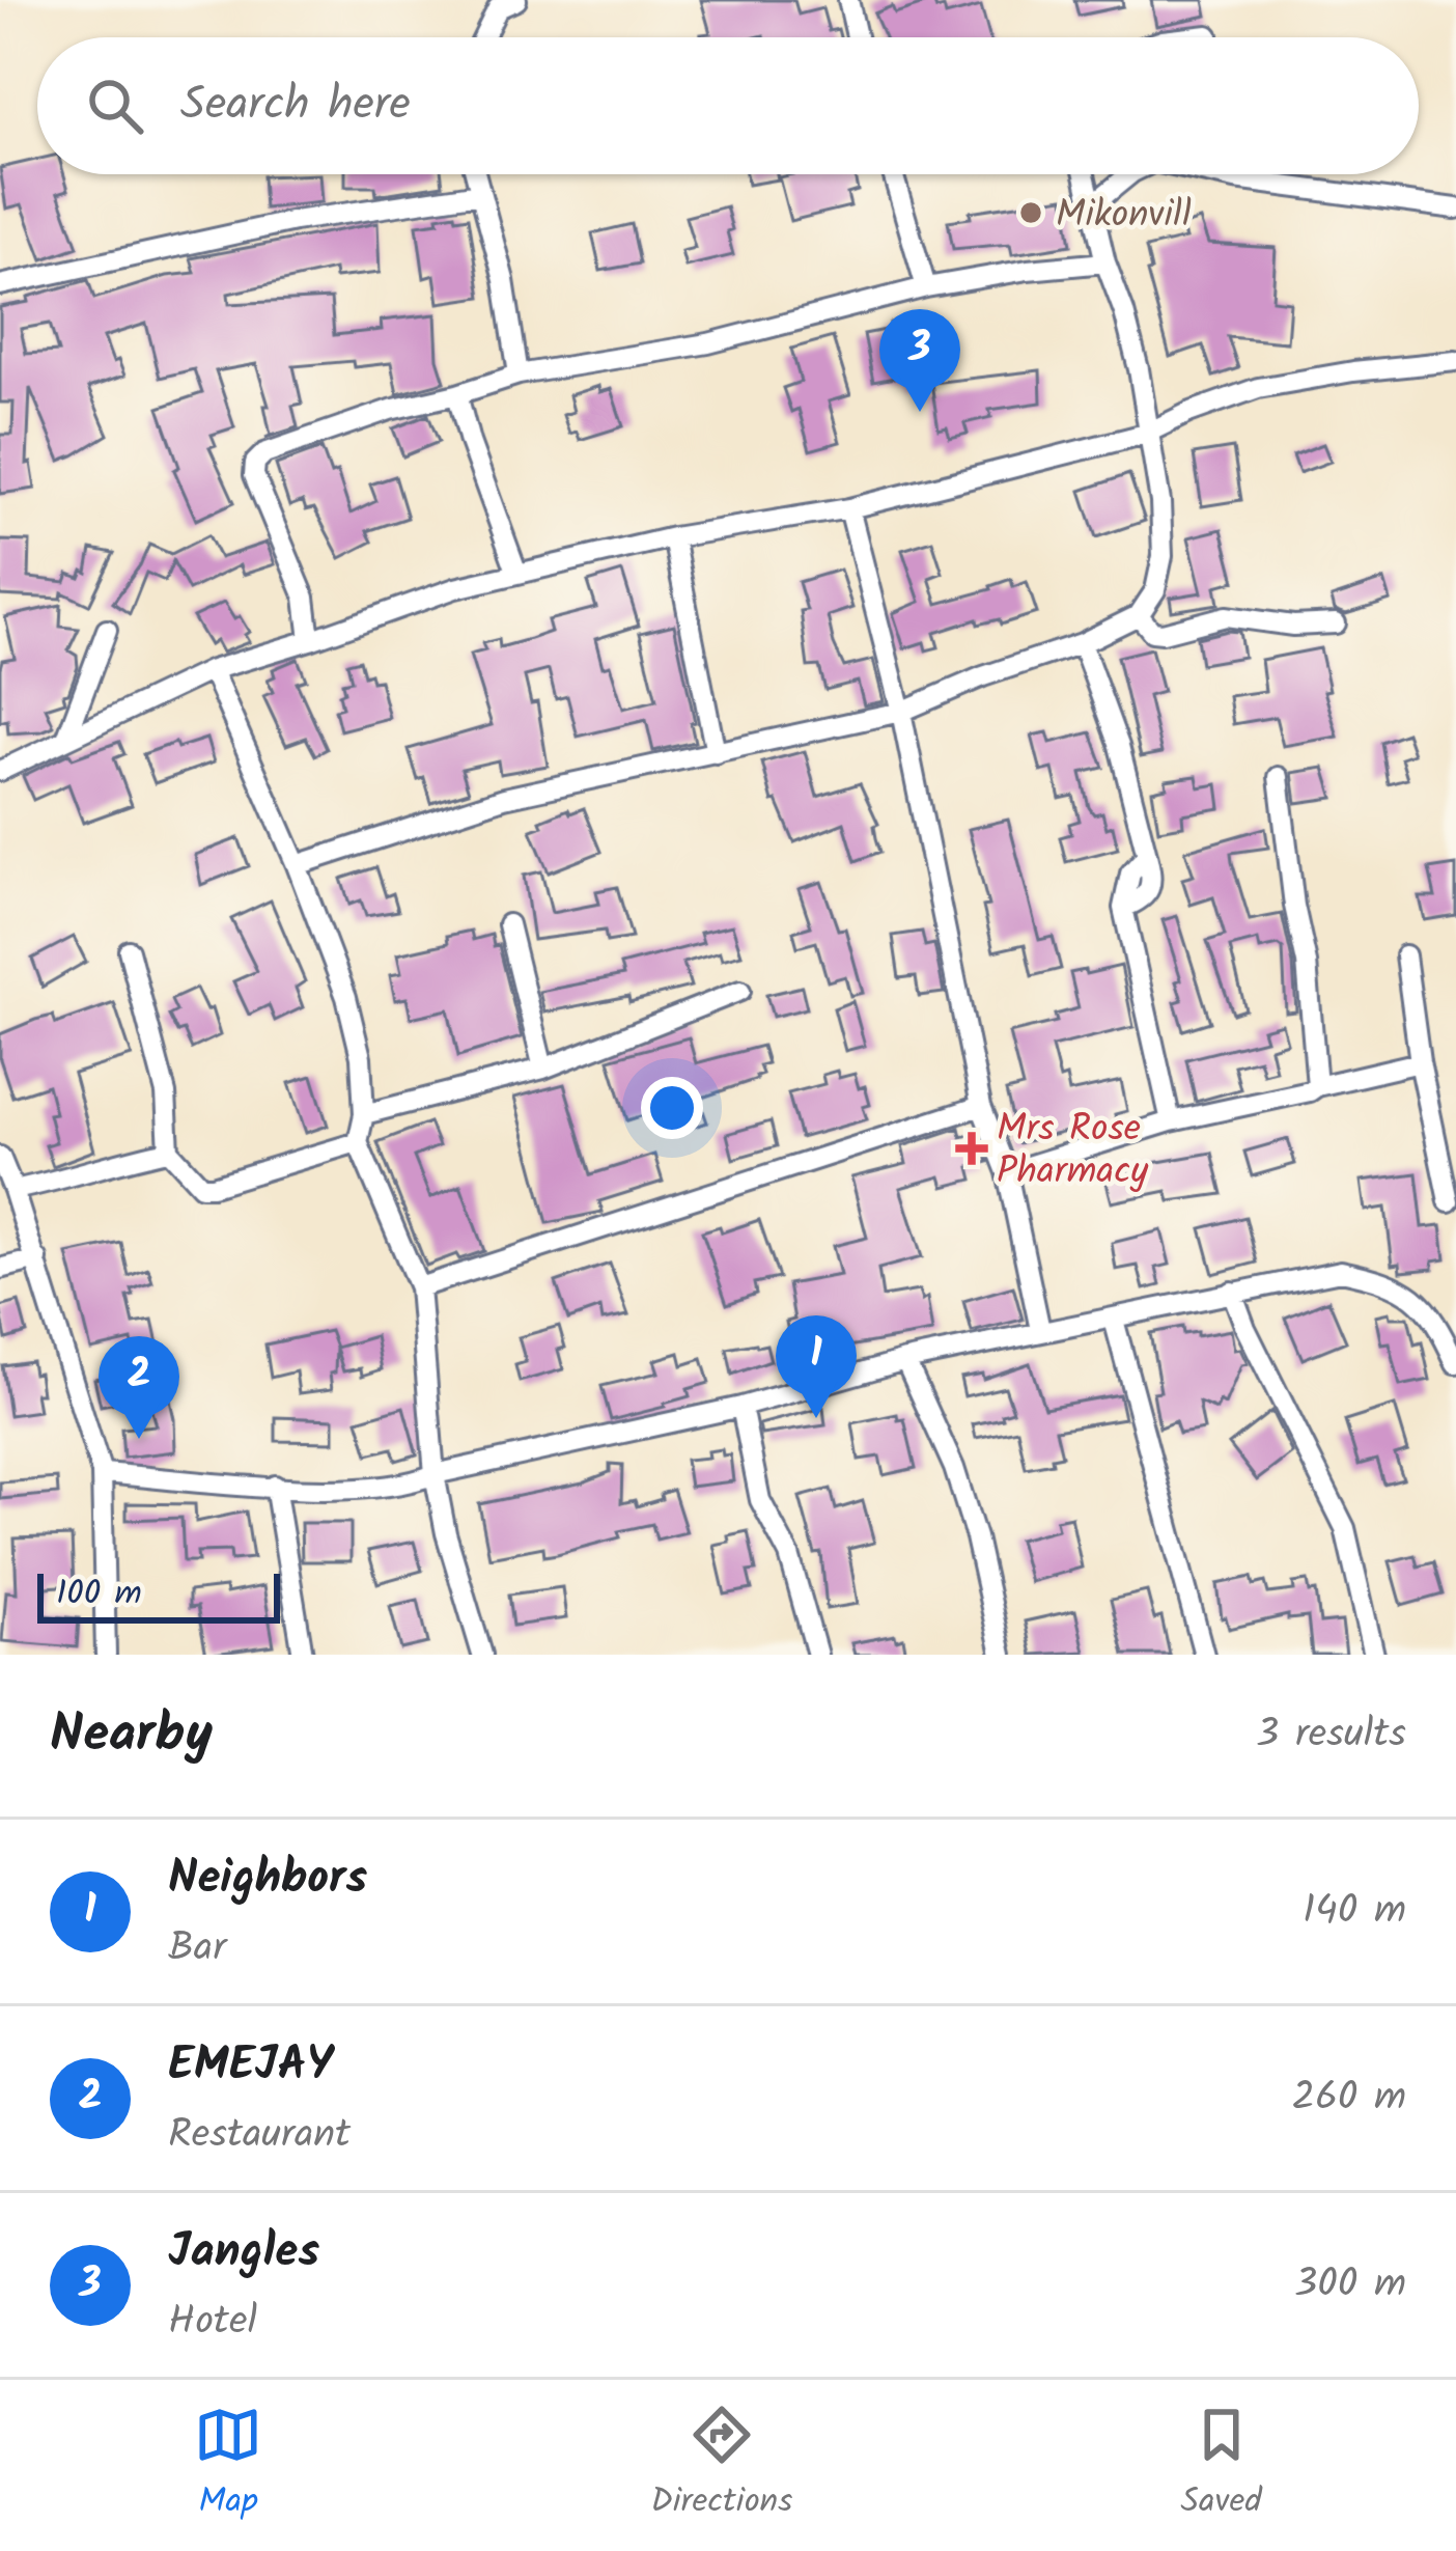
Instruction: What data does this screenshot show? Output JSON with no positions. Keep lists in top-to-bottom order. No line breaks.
{"places":{"other":["Mikonvill"],"health":["Mrs Rose Pharmacy"]},"scale_bar":"100 m","page":{"search":"Search here","pins":["3","1","2"],"scale":"100 m","heading":["Nearby","3 results"],"list":[{"mark":"1","name":"Neighbors","note":"Bar","value":"140 m"},{"mark":"2","name":"EMEJAY","note":"Restaurant","value":"260 m"},{"mark":"3","name":"Jangles","note":"Hotel","value":"300 m"}],"nav":["Map","Directions","Saved"]}}
